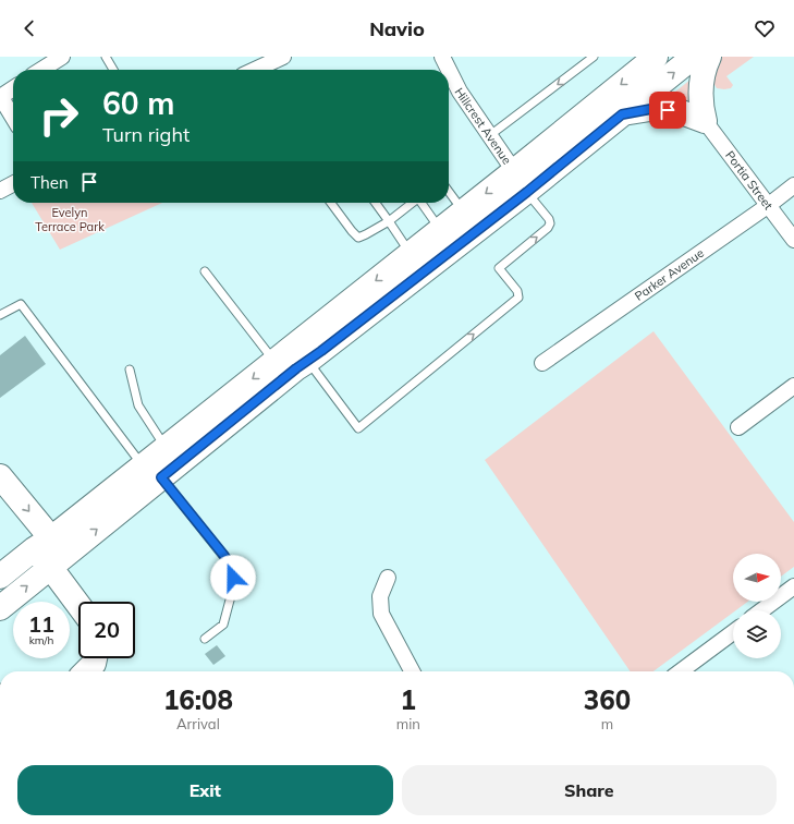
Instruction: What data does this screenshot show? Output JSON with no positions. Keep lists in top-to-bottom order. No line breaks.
{"streets":{"street":["Hillcrest Avenue","Portia Street","Parker Avenue"]},"crossings":[["Portia Street","Parker Avenue"]],"parks":["Evelyn Terrace Park"],"north":"right","page":{"header":"Navio","turn":["60 m","Turn right"],"then":"Then","speed":"11 km/h","limit":"20","eta":["16:08","Arrival","1","min","360","m"],"buttons":["Exit","Share"]}}
